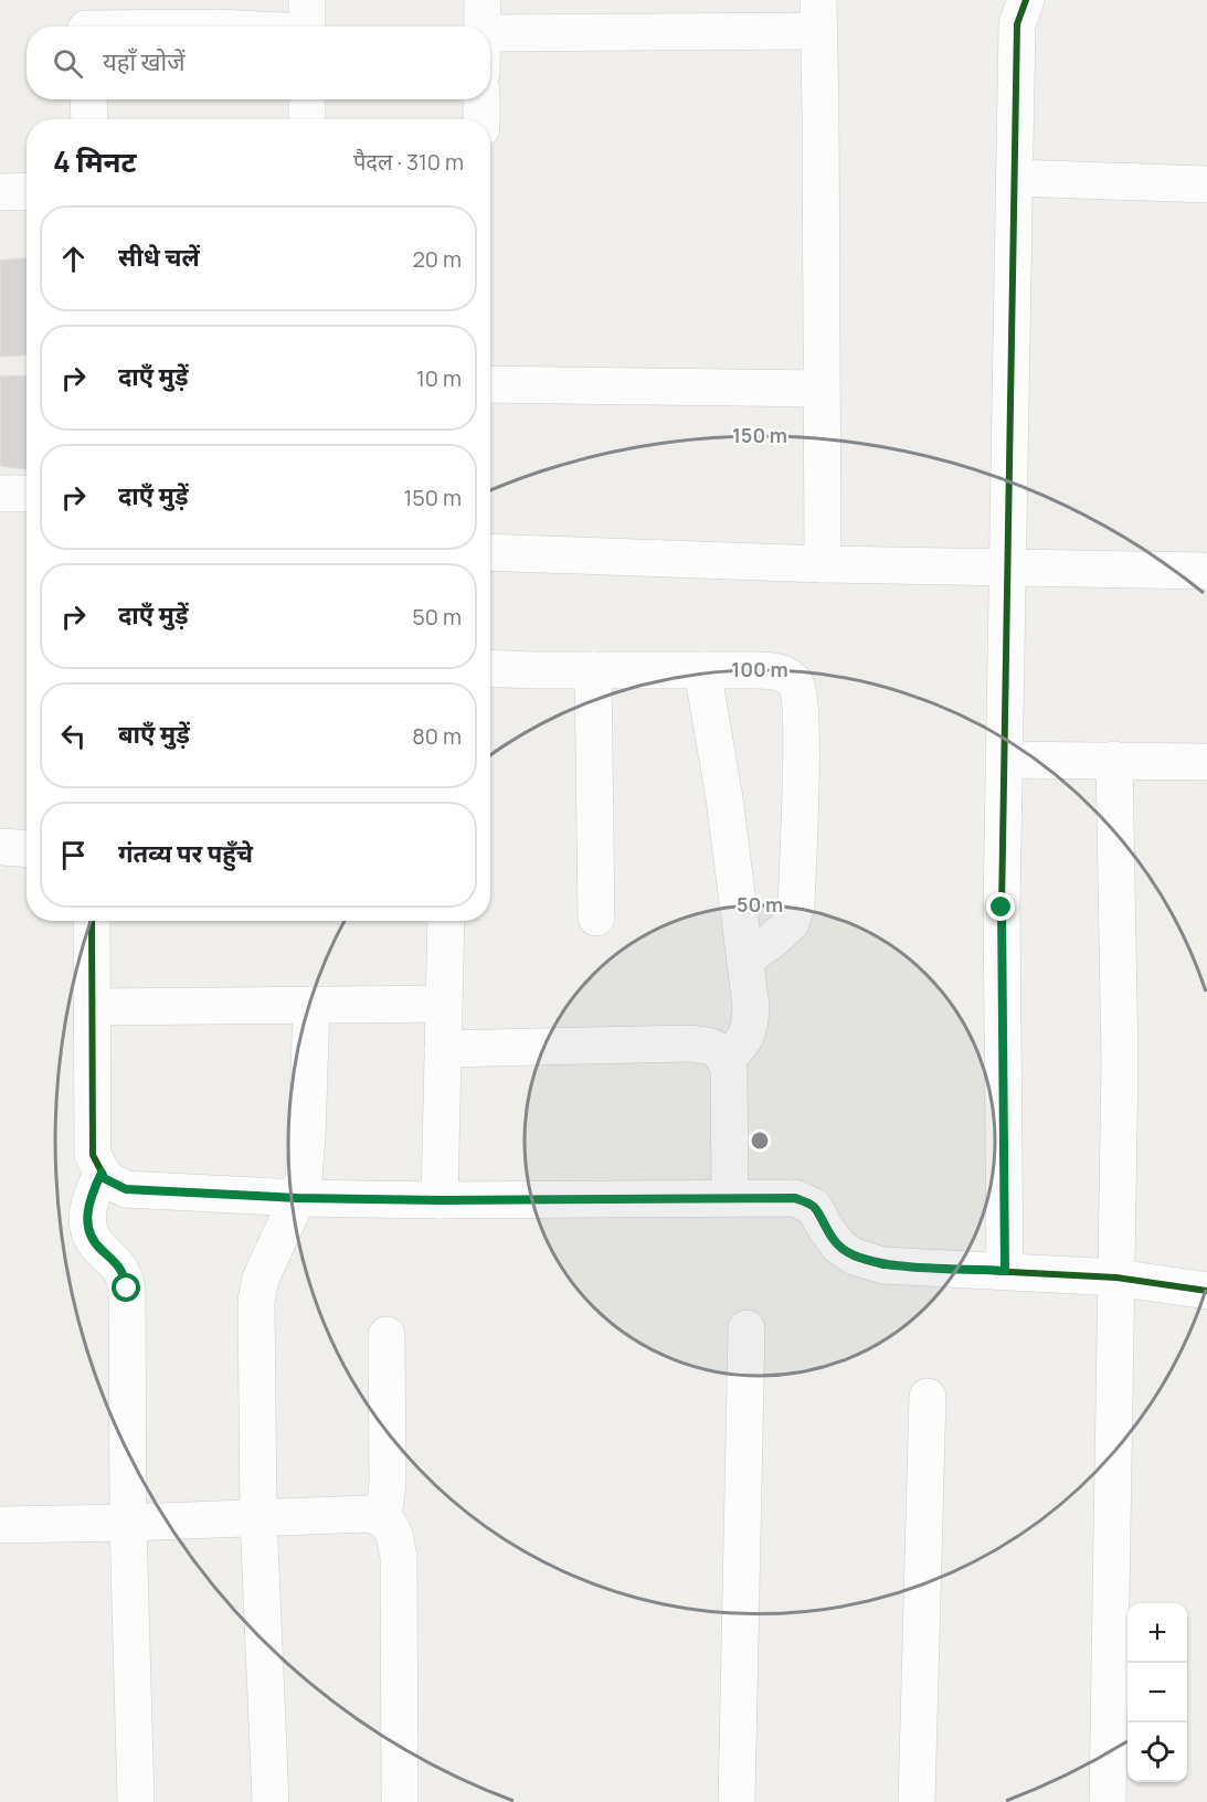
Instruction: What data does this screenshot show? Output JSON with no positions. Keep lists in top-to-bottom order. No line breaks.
{"page":{"search":"यहाँ खोजें","heading":["4 मिनट","पैदल · 310 m"],"list":[["सीधे चलें","20 m"],["दाएँ मुड़ें","10 m"],["दाएँ मुड़ें","150 m"],["दाएँ मुड़ें","50 m"],["बाएँ मुड़ें","80 m"],"गंतव्य पर पहुँचे"],"map_buttons":["+","−"]},"rings":["150 m","100 m","50 m"]}
